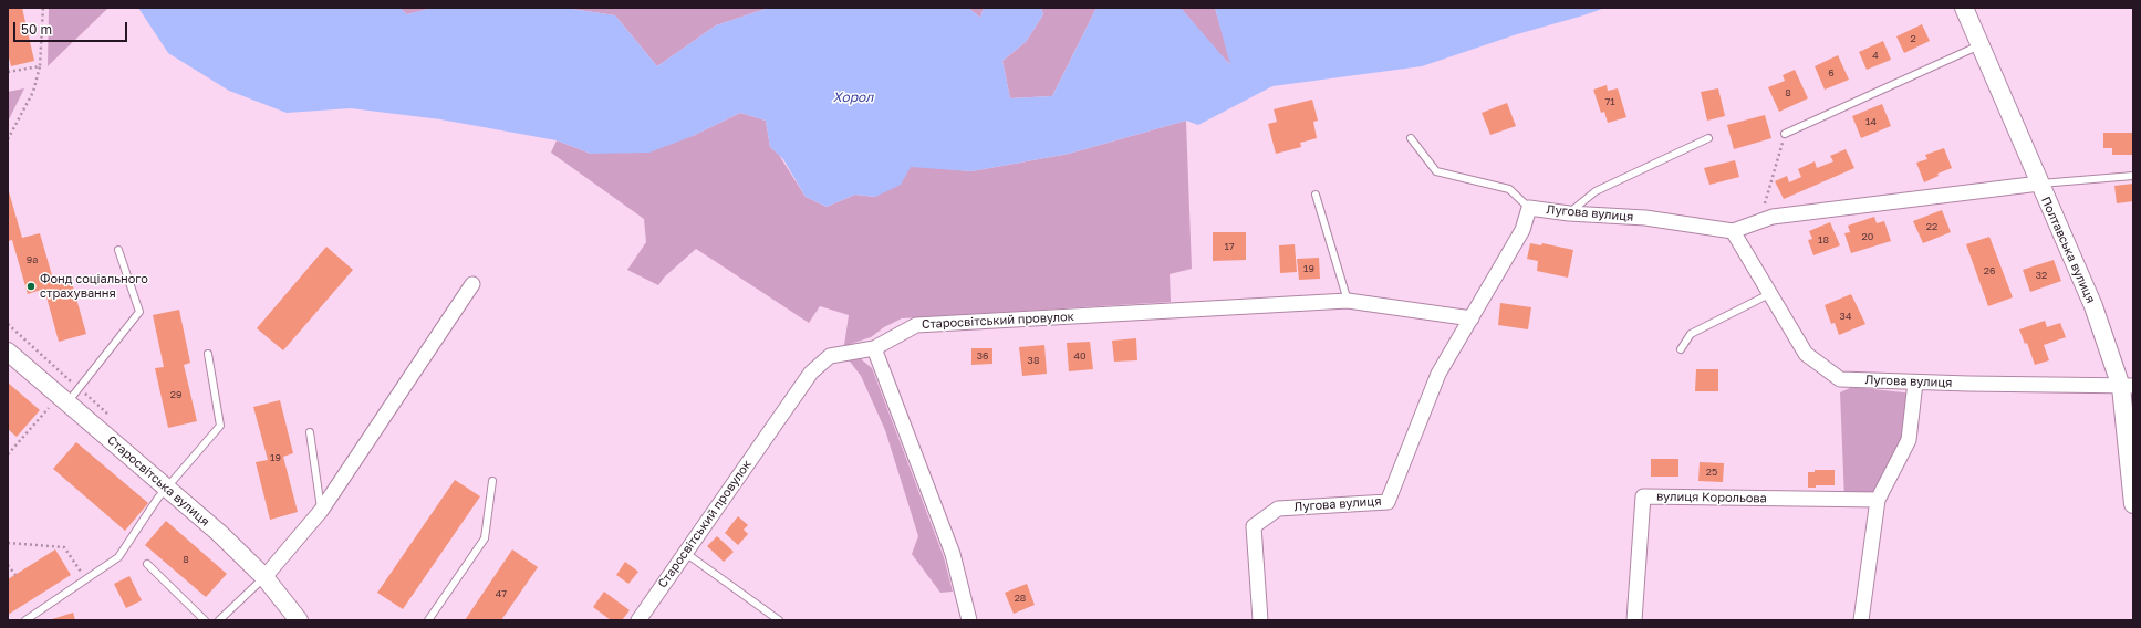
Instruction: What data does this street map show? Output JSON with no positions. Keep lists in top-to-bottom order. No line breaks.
{"streets":{"street":["Лугова вулиця","Полтавська вулиця","Старосвітський провулок","Старосвітська вулиця","вулиця Корольова"]},"crossings":[["Лугова вулиця","Полтавська вулиця"],["Лугова вулиця","Старосвітський провулок"]],"water":["Хорол"],"places":["Фонд соціального страхування"],"house_numbers":["2","4","6","8","71","14","22","20","18","17","9а","19","26","32","34","36","40","38","29","19","25","8","47","28"],"scale_bar":"50 m"}
